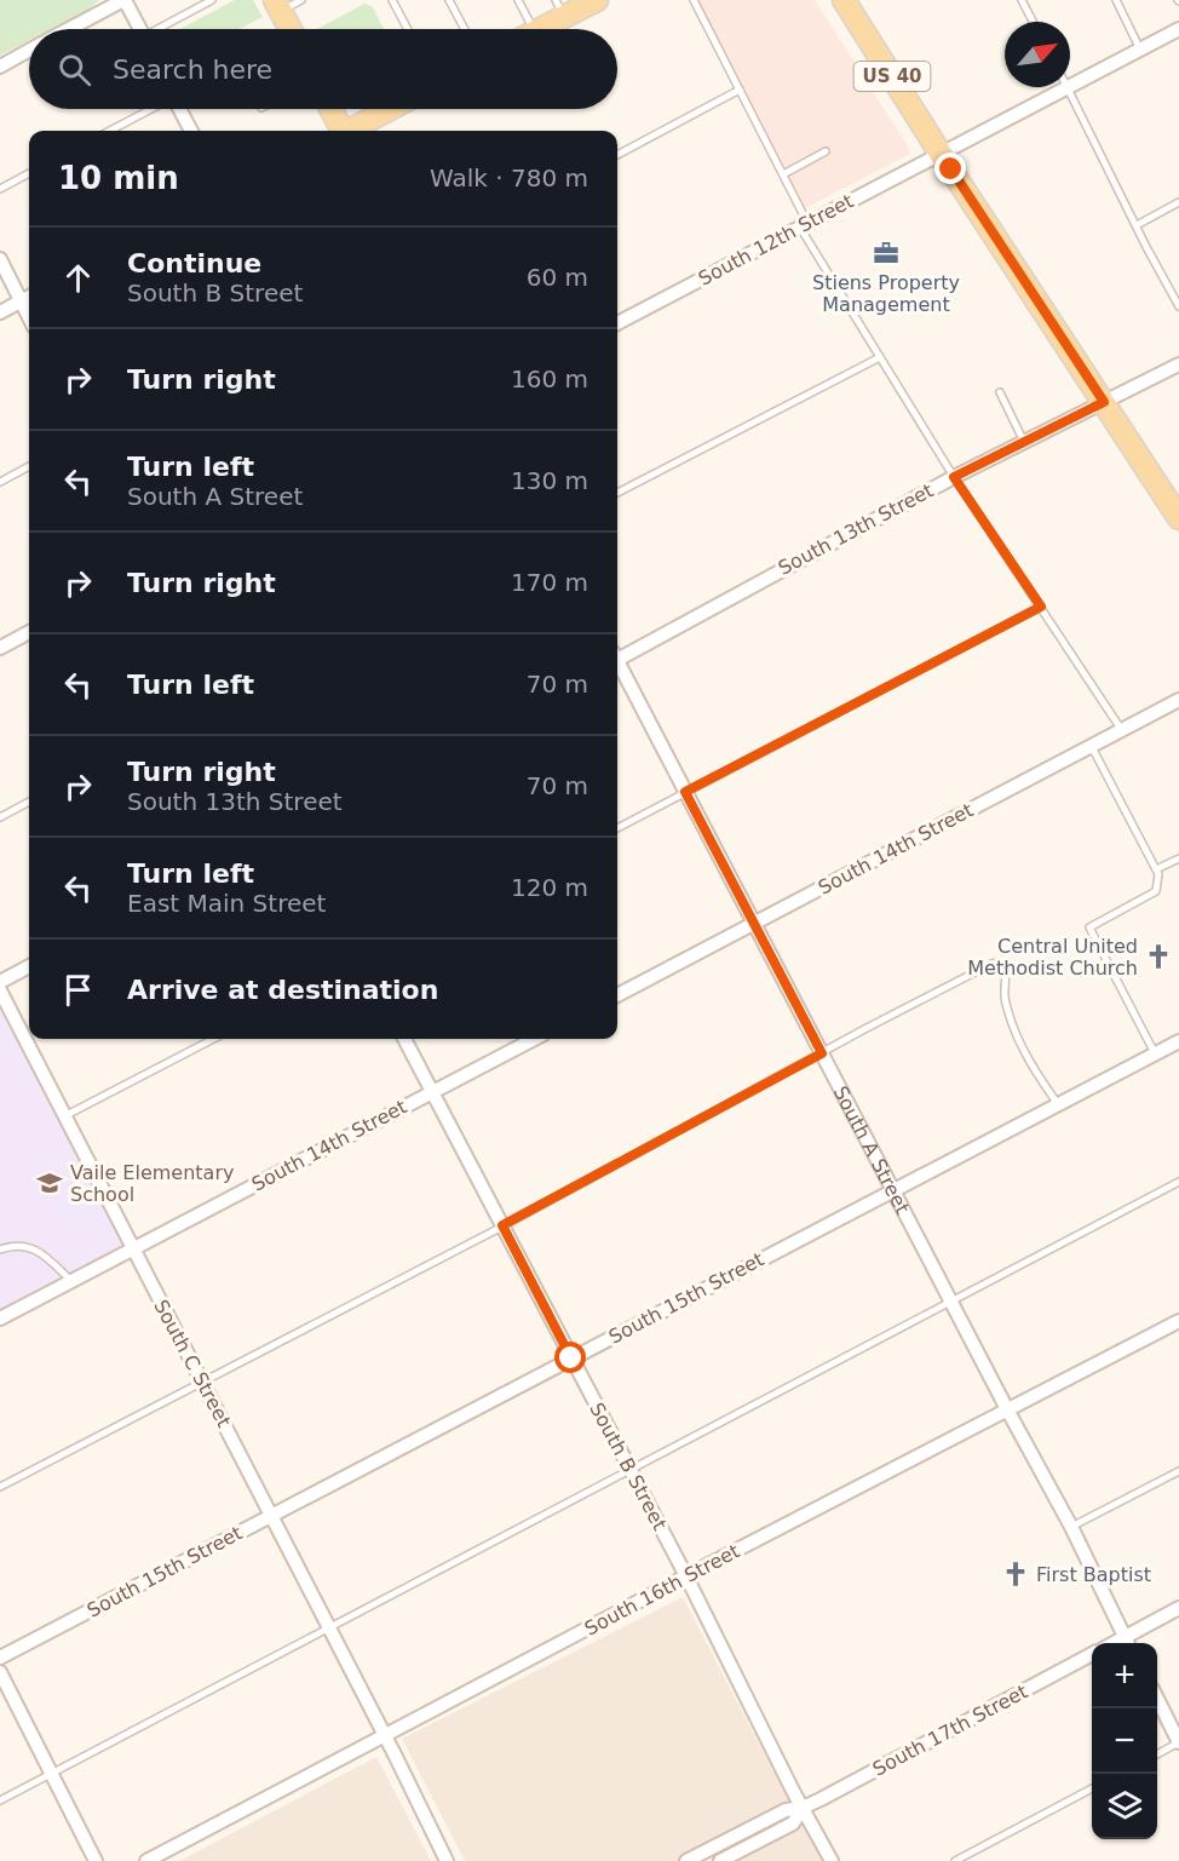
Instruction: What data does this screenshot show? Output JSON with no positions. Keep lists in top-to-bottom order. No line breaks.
{"streets":{"main road":["US 40"],"street":["South 12th Street","South 13th Street","South 14th Street","South A Street","South 15th Street","South C Street","South B Street","South 16th Street","South 17th Street"]},"crossings":[["US 40","South 12th Street"],["US 40","South 13th Street"],["South 14th Street","South A Street"],["South 14th Street","South C Street"],["South 14th Street","South B Street"],["South A Street","South 15th Street"],["South A Street","South 16th Street"],["South 15th Street","South C Street"],["South 15th Street","South B Street"],["South C Street","South 16th Street"],["South B Street","South 16th Street"],["South B Street","South 17th Street"]],"places":{"office":["Stiens Property Management"],"church":["Central United Methodist Church","First Baptist"],"school or university":["Vaile Elementary School"]},"north":"top right","page":{"search":"Search here","heading":["10 min","Walk · 780 m"],"list":[["Continue","South B Street","60 m"],["Turn right","160 m"],["Turn left","South A Street","130 m"],["Turn right","170 m"],["Turn left","70 m"],["Turn right","South 13th Street","70 m"],["Turn left","East Main Street","120 m"],"Arrive at destination"],"map_buttons":["+","−"]}}
